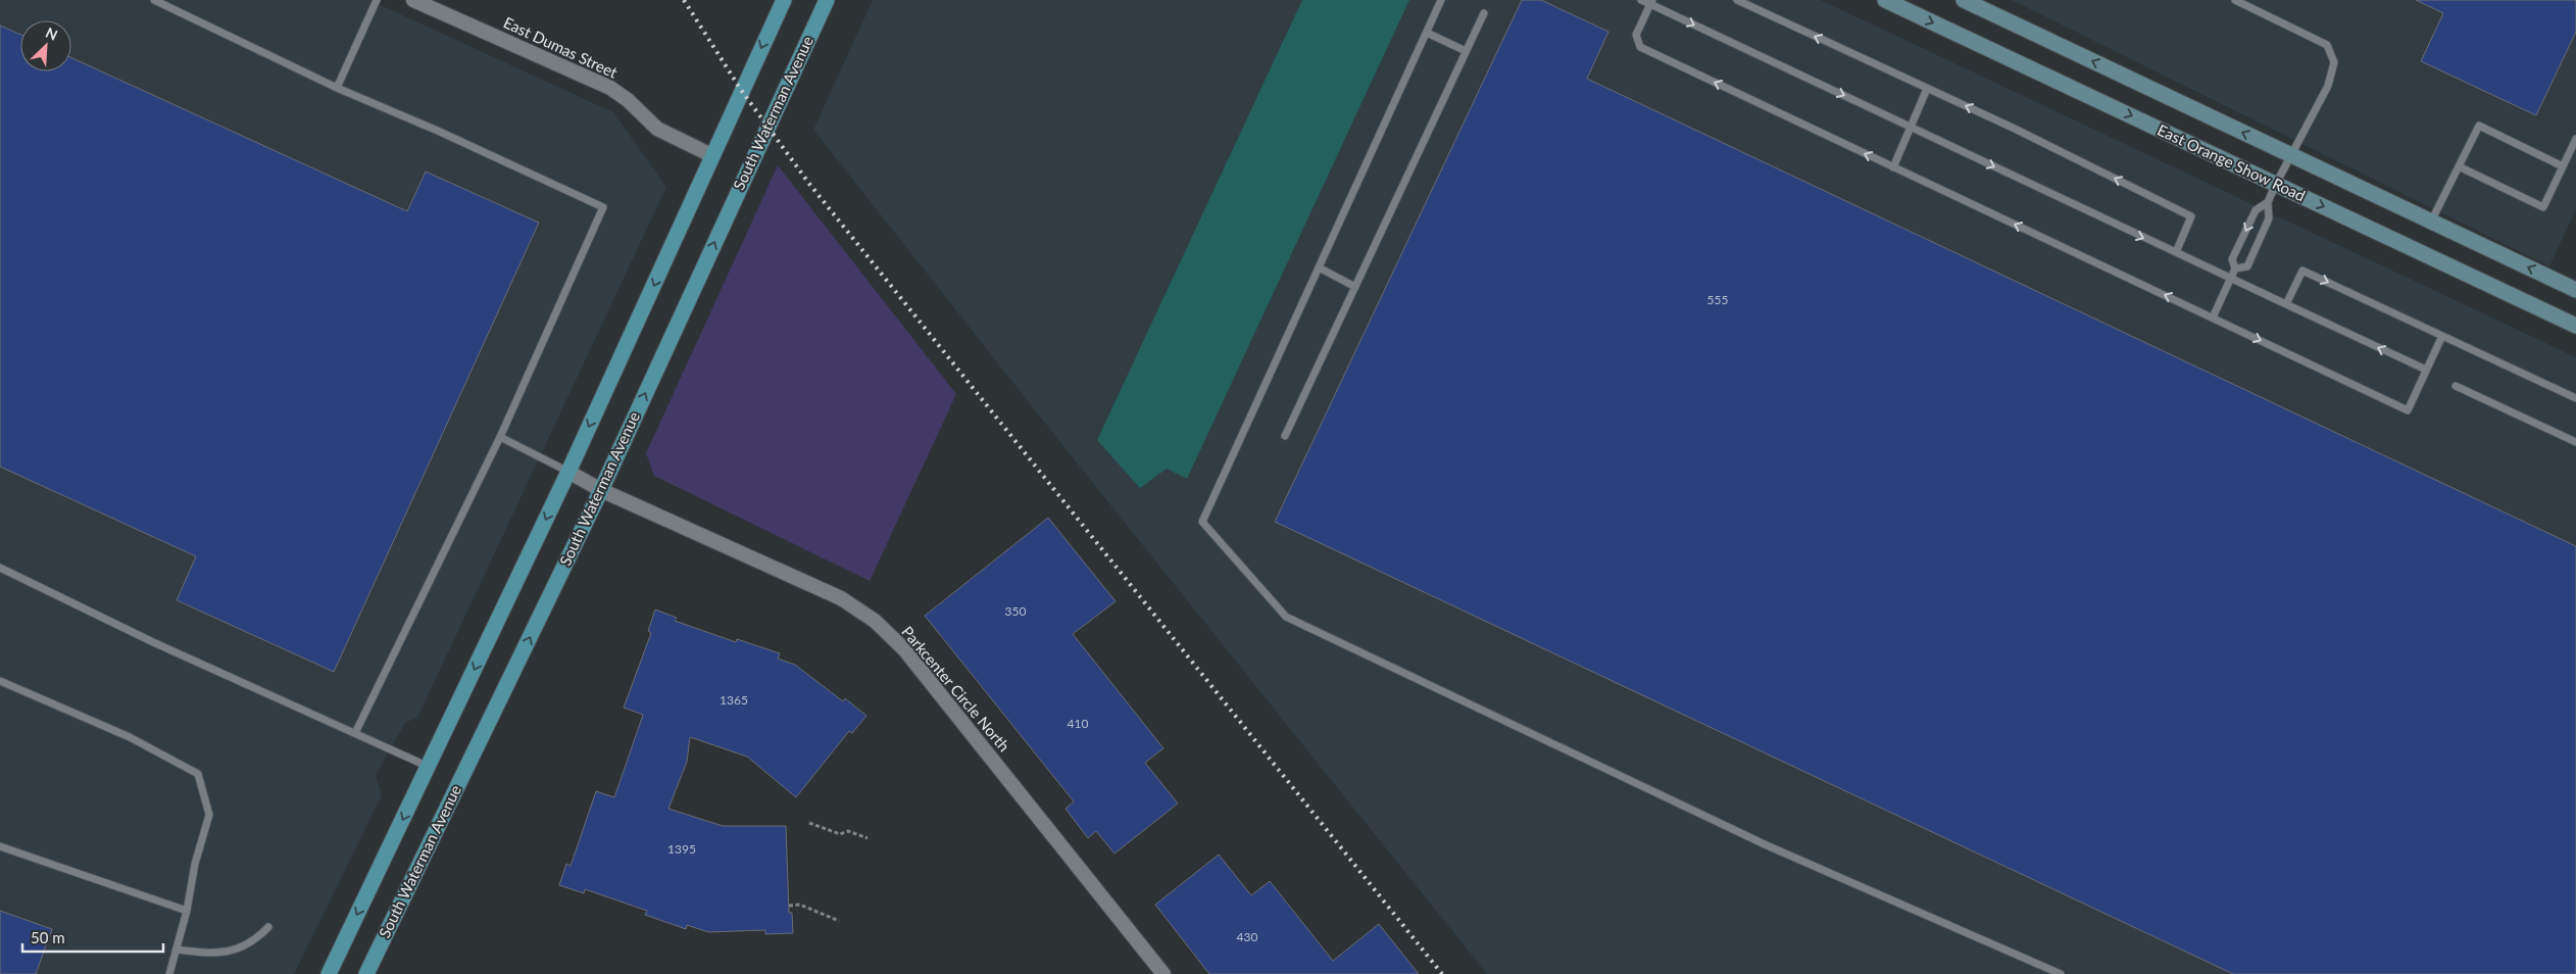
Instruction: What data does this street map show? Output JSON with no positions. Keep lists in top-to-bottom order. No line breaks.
{"streets":{"main road":["South Waterman Avenue","East Orange Show Road"],"street":["East Dumas Street","Parkcenter Circle North"]},"crossings":[["South Waterman Avenue","Parkcenter Circle North"]],"house_numbers":["555","350","1365","410","1395","430"],"scale_bar":"50 m","north":"top right"}
